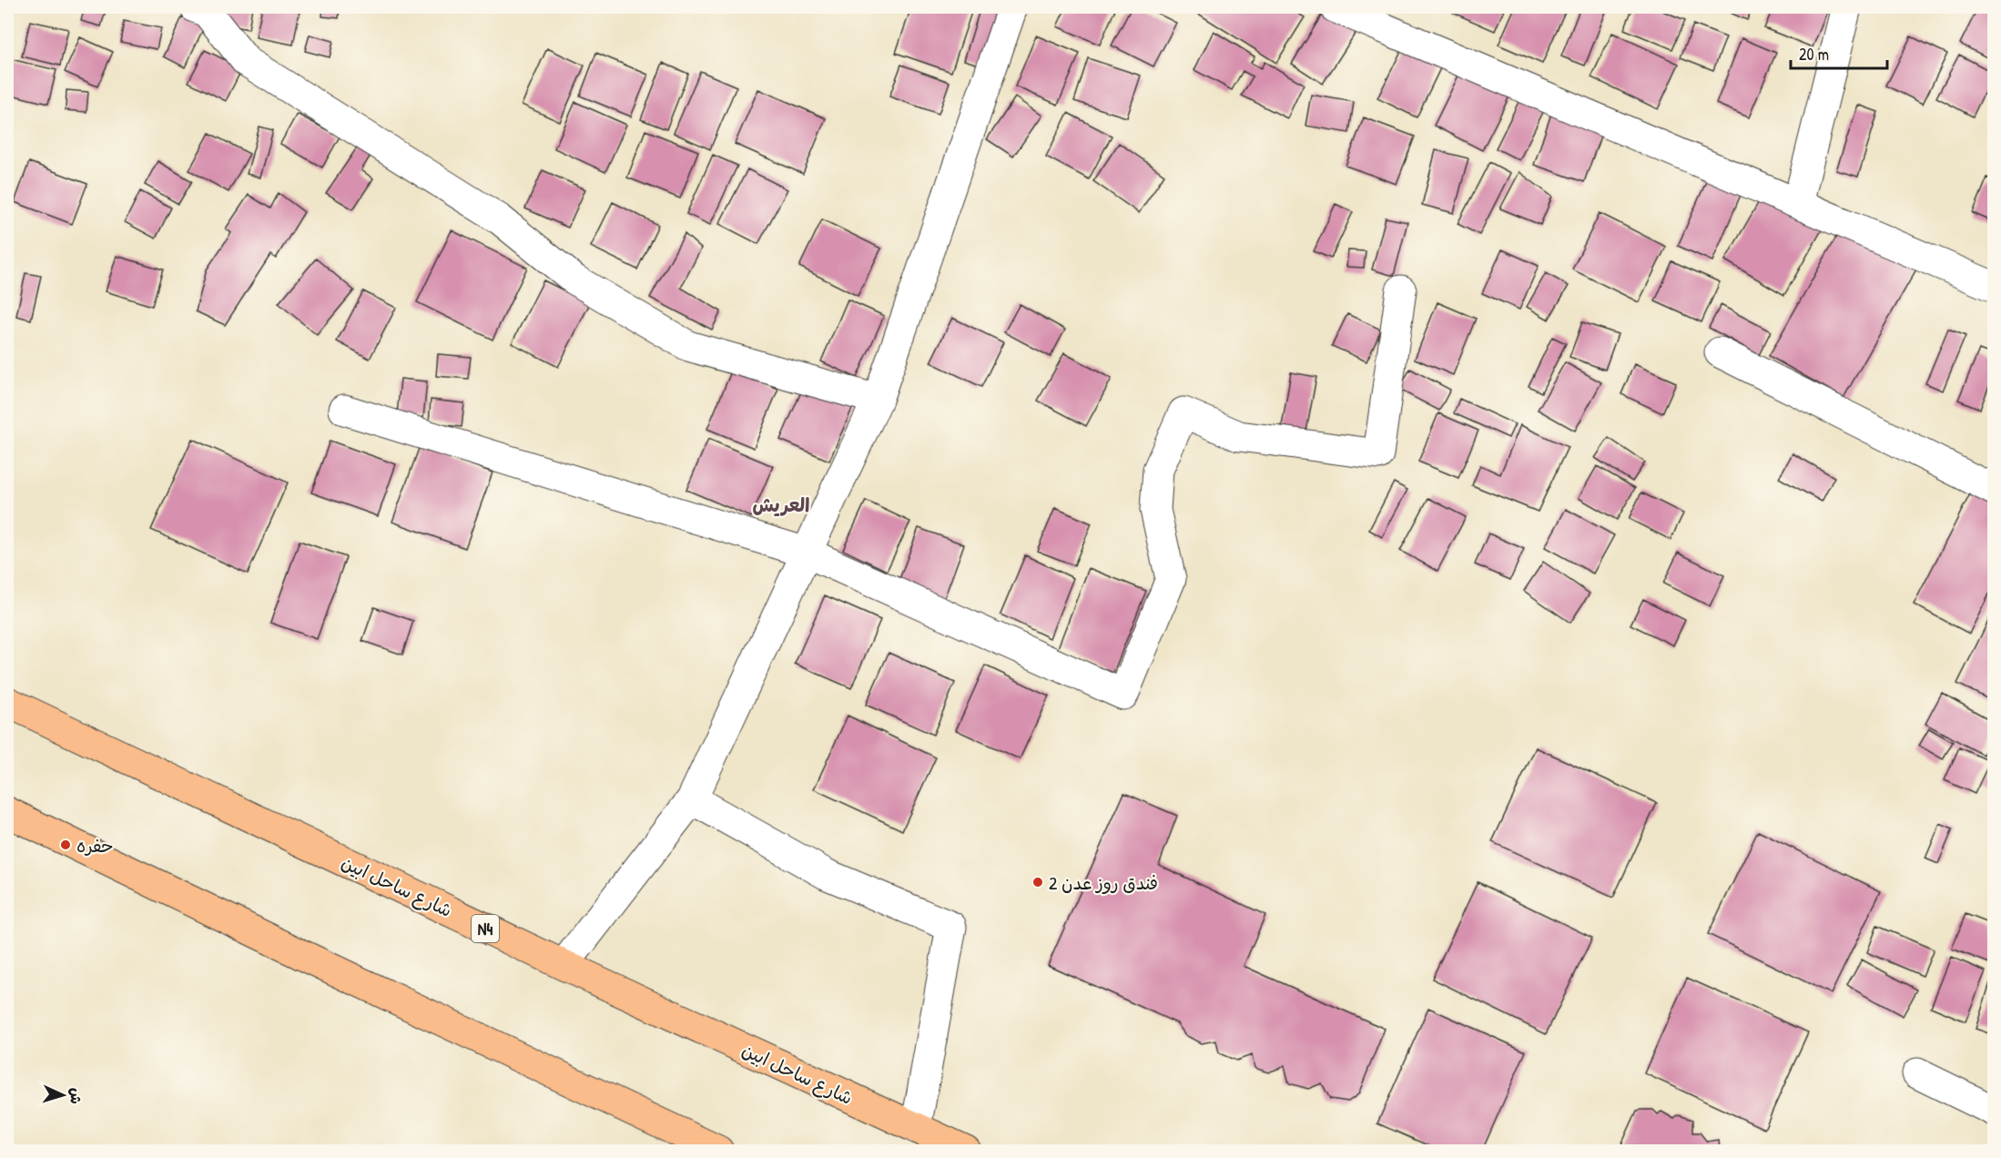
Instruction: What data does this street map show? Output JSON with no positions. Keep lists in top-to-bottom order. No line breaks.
{"streets":{"highway":["شارع ساحل ابين","N4"]},"districts":["العريش"],"places":["حفره","فندق روز عدن 2"],"scale_bar":"20 m","north":"right"}
